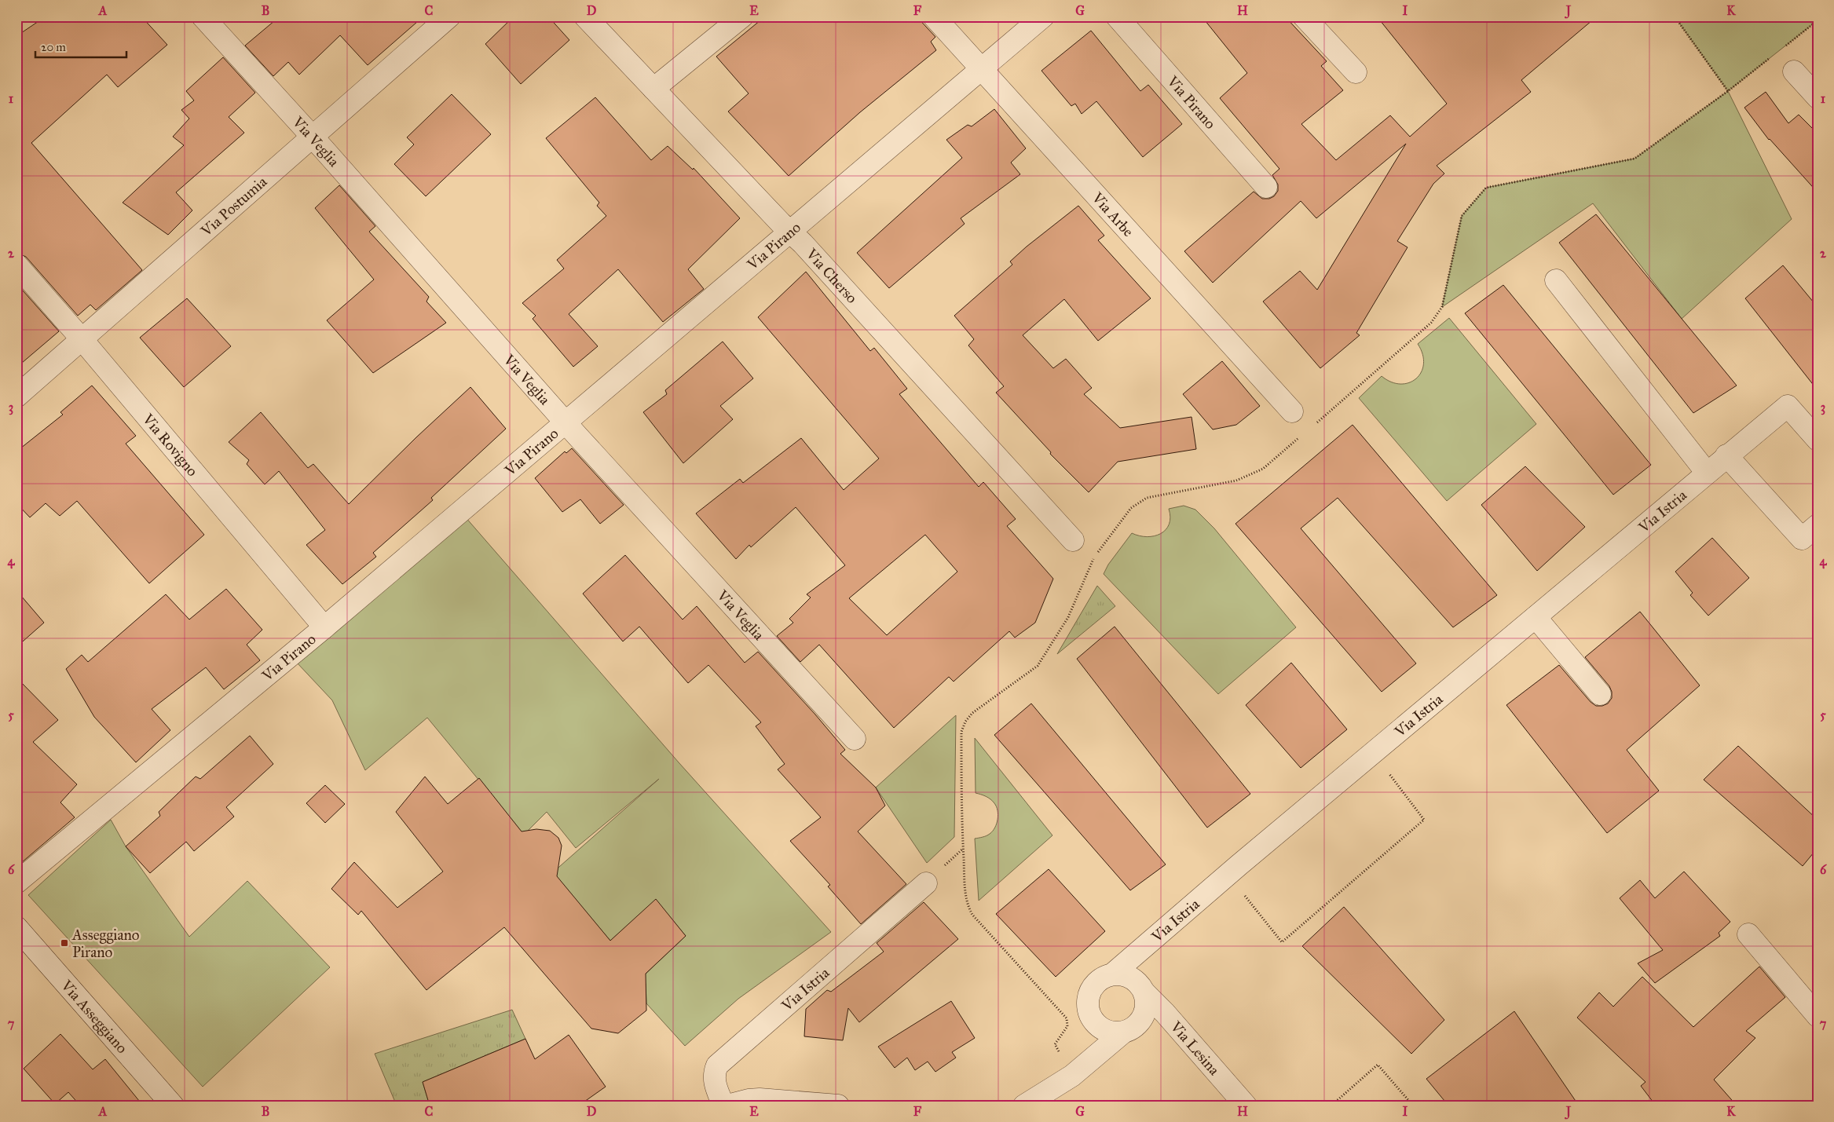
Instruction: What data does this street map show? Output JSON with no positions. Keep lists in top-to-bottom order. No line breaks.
{"streets":{"street":["Via Pirano","Via Veglia","Via Postumia","Via Arbe","Via Cherso","Via Rovigno","Via Istria","Via Asseggiano","Via Lesina"]},"crossings":[["Via Pirano","Via Veglia"],["Via Pirano","Via Arbe"],["Via Pirano","Via Cherso"],["Via Pirano","Via Rovigno"],["Via Veglia","Via Postumia"],["Via Postumia","Via Rovigno"],["Via Istria","Via Lesina"]],"places":{"transit":["Asseggiano Pirano"]},"scale_bar":"20 m","grid":{"columns":["A","B","C","D","E","F","G","H","I","J","K"],"rows":["1","2","3","4","5","6","7"]}}
